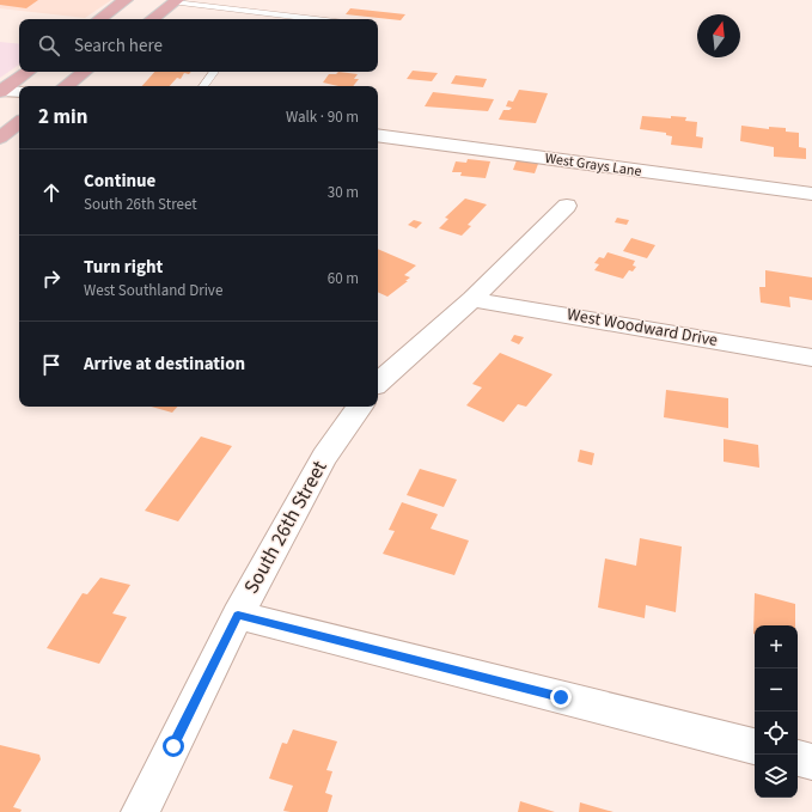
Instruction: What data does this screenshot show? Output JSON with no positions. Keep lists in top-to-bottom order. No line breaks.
{"streets":{"street":["West Grays Lane","West Woodward Drive","South 26th Street"]},"north":"top","page":{"search":"Search here","heading":["2 min","Walk · 90 m"],"list":[["Continue","South 26th Street","30 m"],["Turn right","West Southland Drive","60 m"],"Arrive at destination"],"map_buttons":["+","−"]}}
